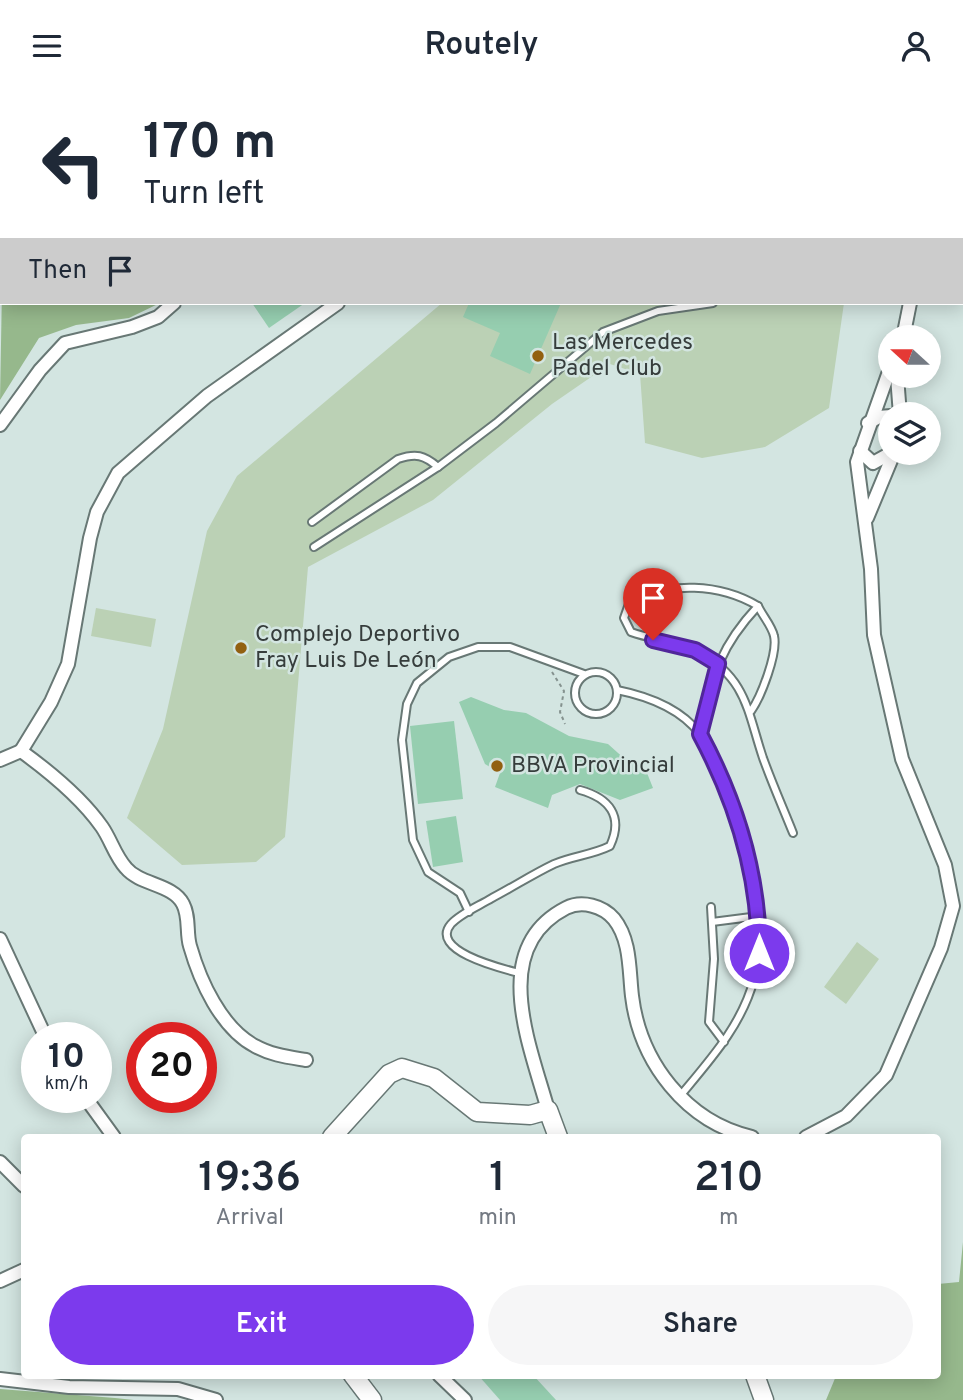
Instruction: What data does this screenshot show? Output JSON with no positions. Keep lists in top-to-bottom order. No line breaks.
{"places":["Las Mercedes Padel Club","Complejo Deportivo Fray Luis De León","BBVA Provincial"],"north":"left","page":{"header":"Routely","turn":["170 m","Turn left"],"then":"Then","speed":"10 km/h","limit":"20","eta":["19:36","Arrival","1","min","210","m"],"buttons":["Exit","Share"]}}
